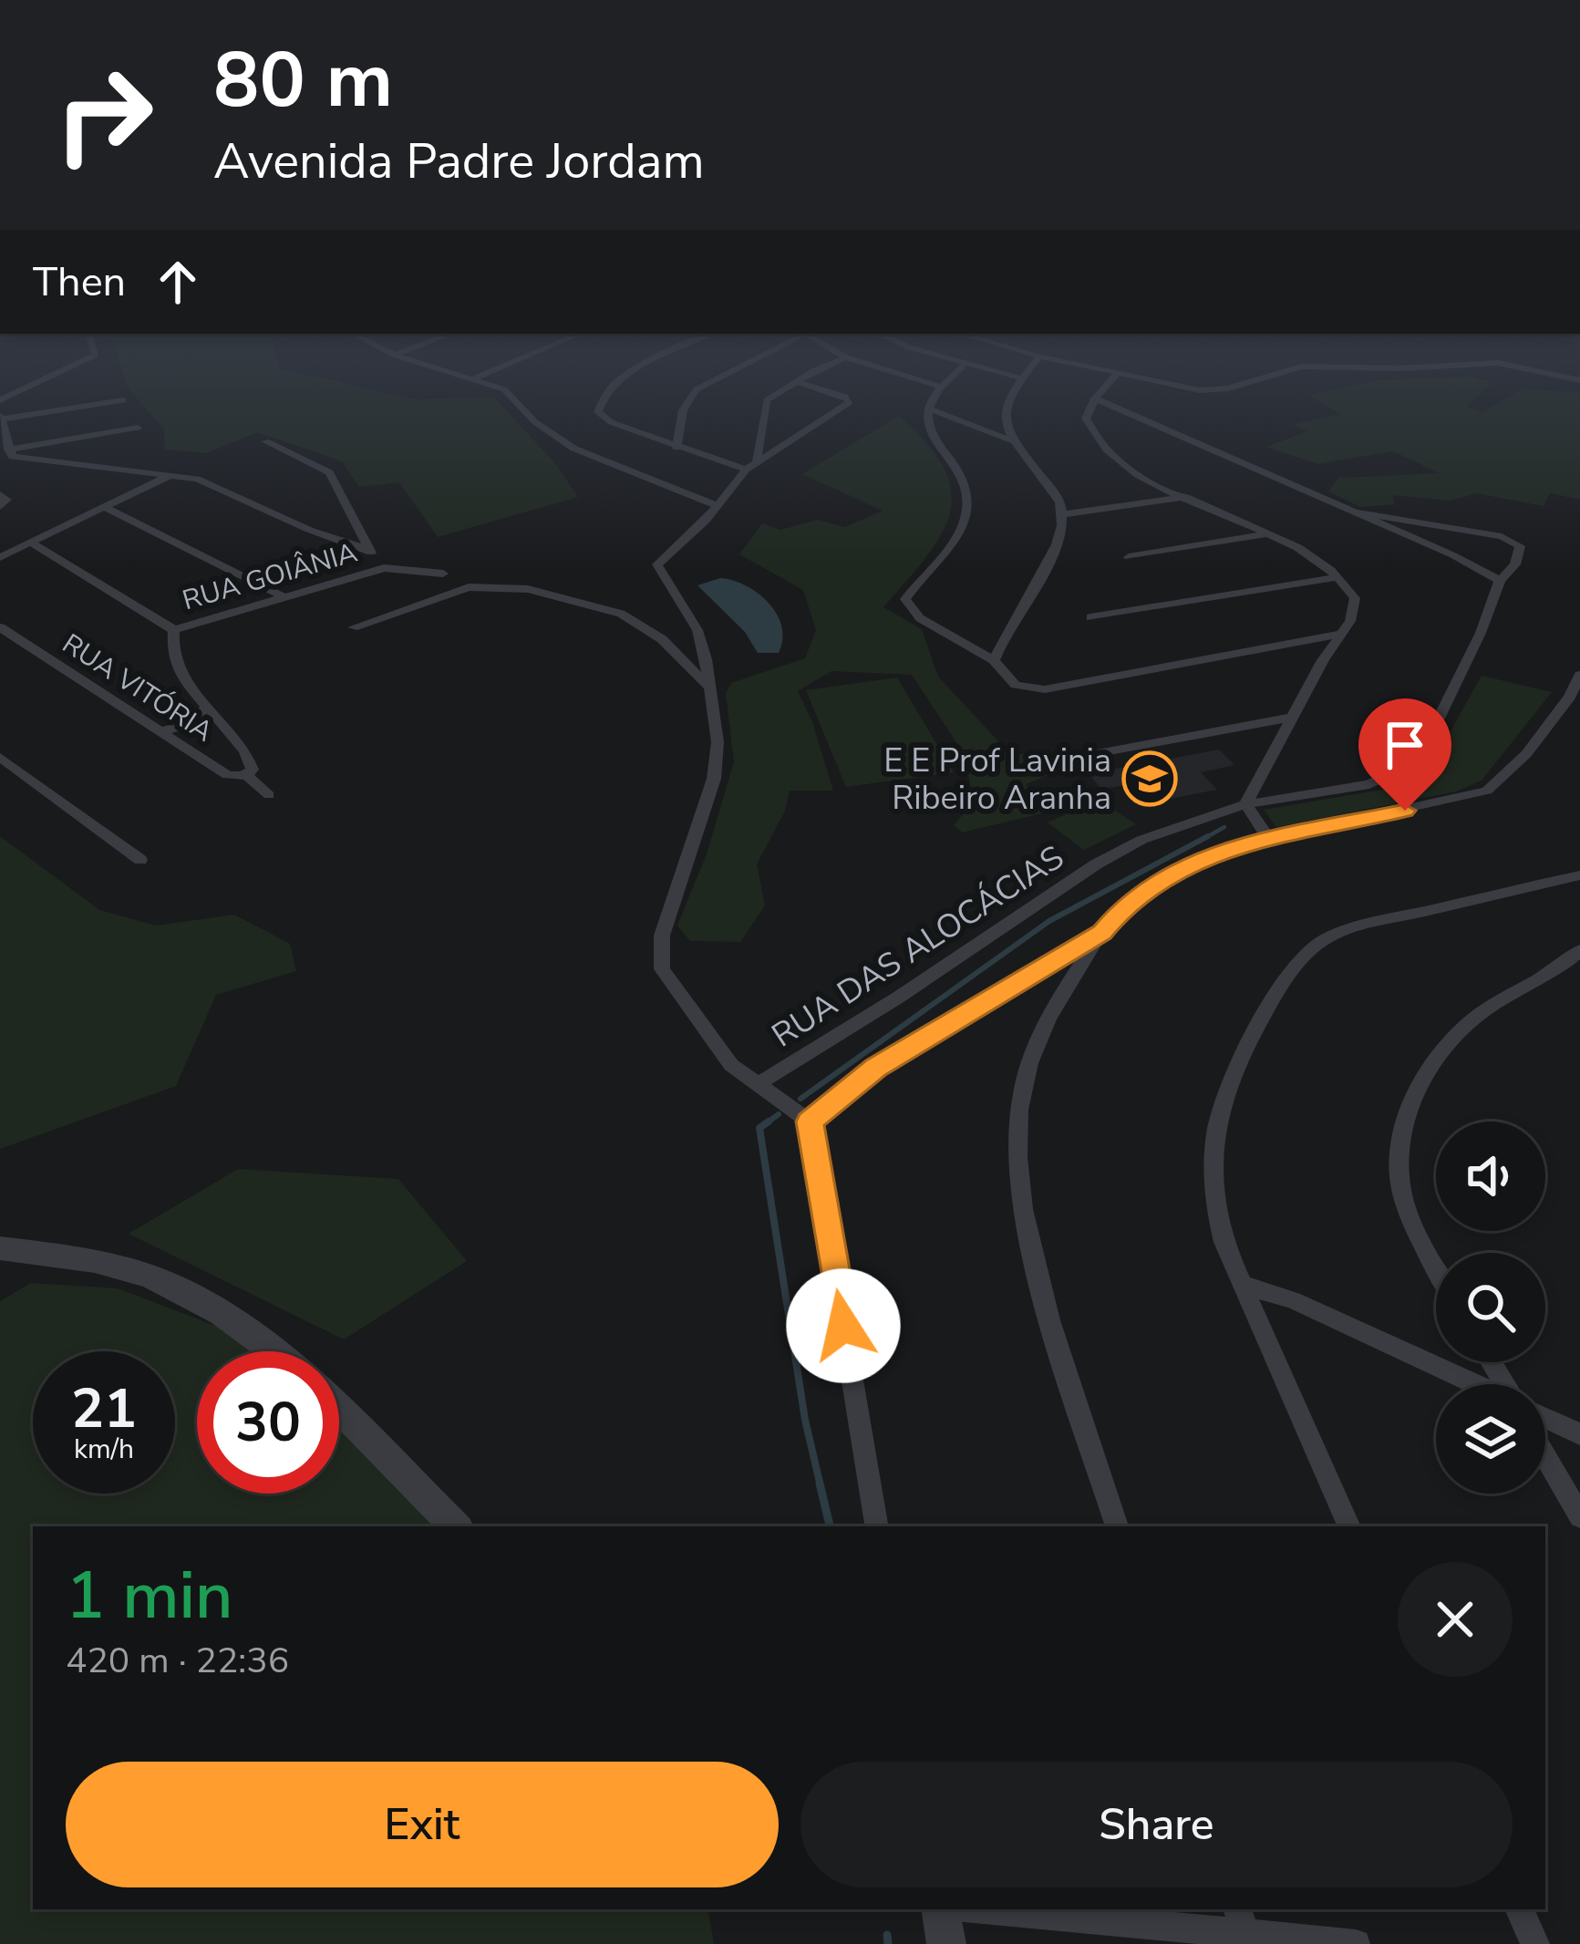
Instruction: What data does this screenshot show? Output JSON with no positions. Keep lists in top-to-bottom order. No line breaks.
{"streets":{"street":["RUA GOIÂNIA","RUA VITÓRIA","RUA DAS ALOCÁCIAS"]},"places":{"school or university":["E E Prof Lavinia Ribeiro Aranha"]},"page":{"turn":["80 m","Avenida Padre Jordam"],"then":"Then","speed":"21 km/h","limit":"30","heading":["1 min","420 m · 22:36"],"buttons":["Exit","Share"]}}
